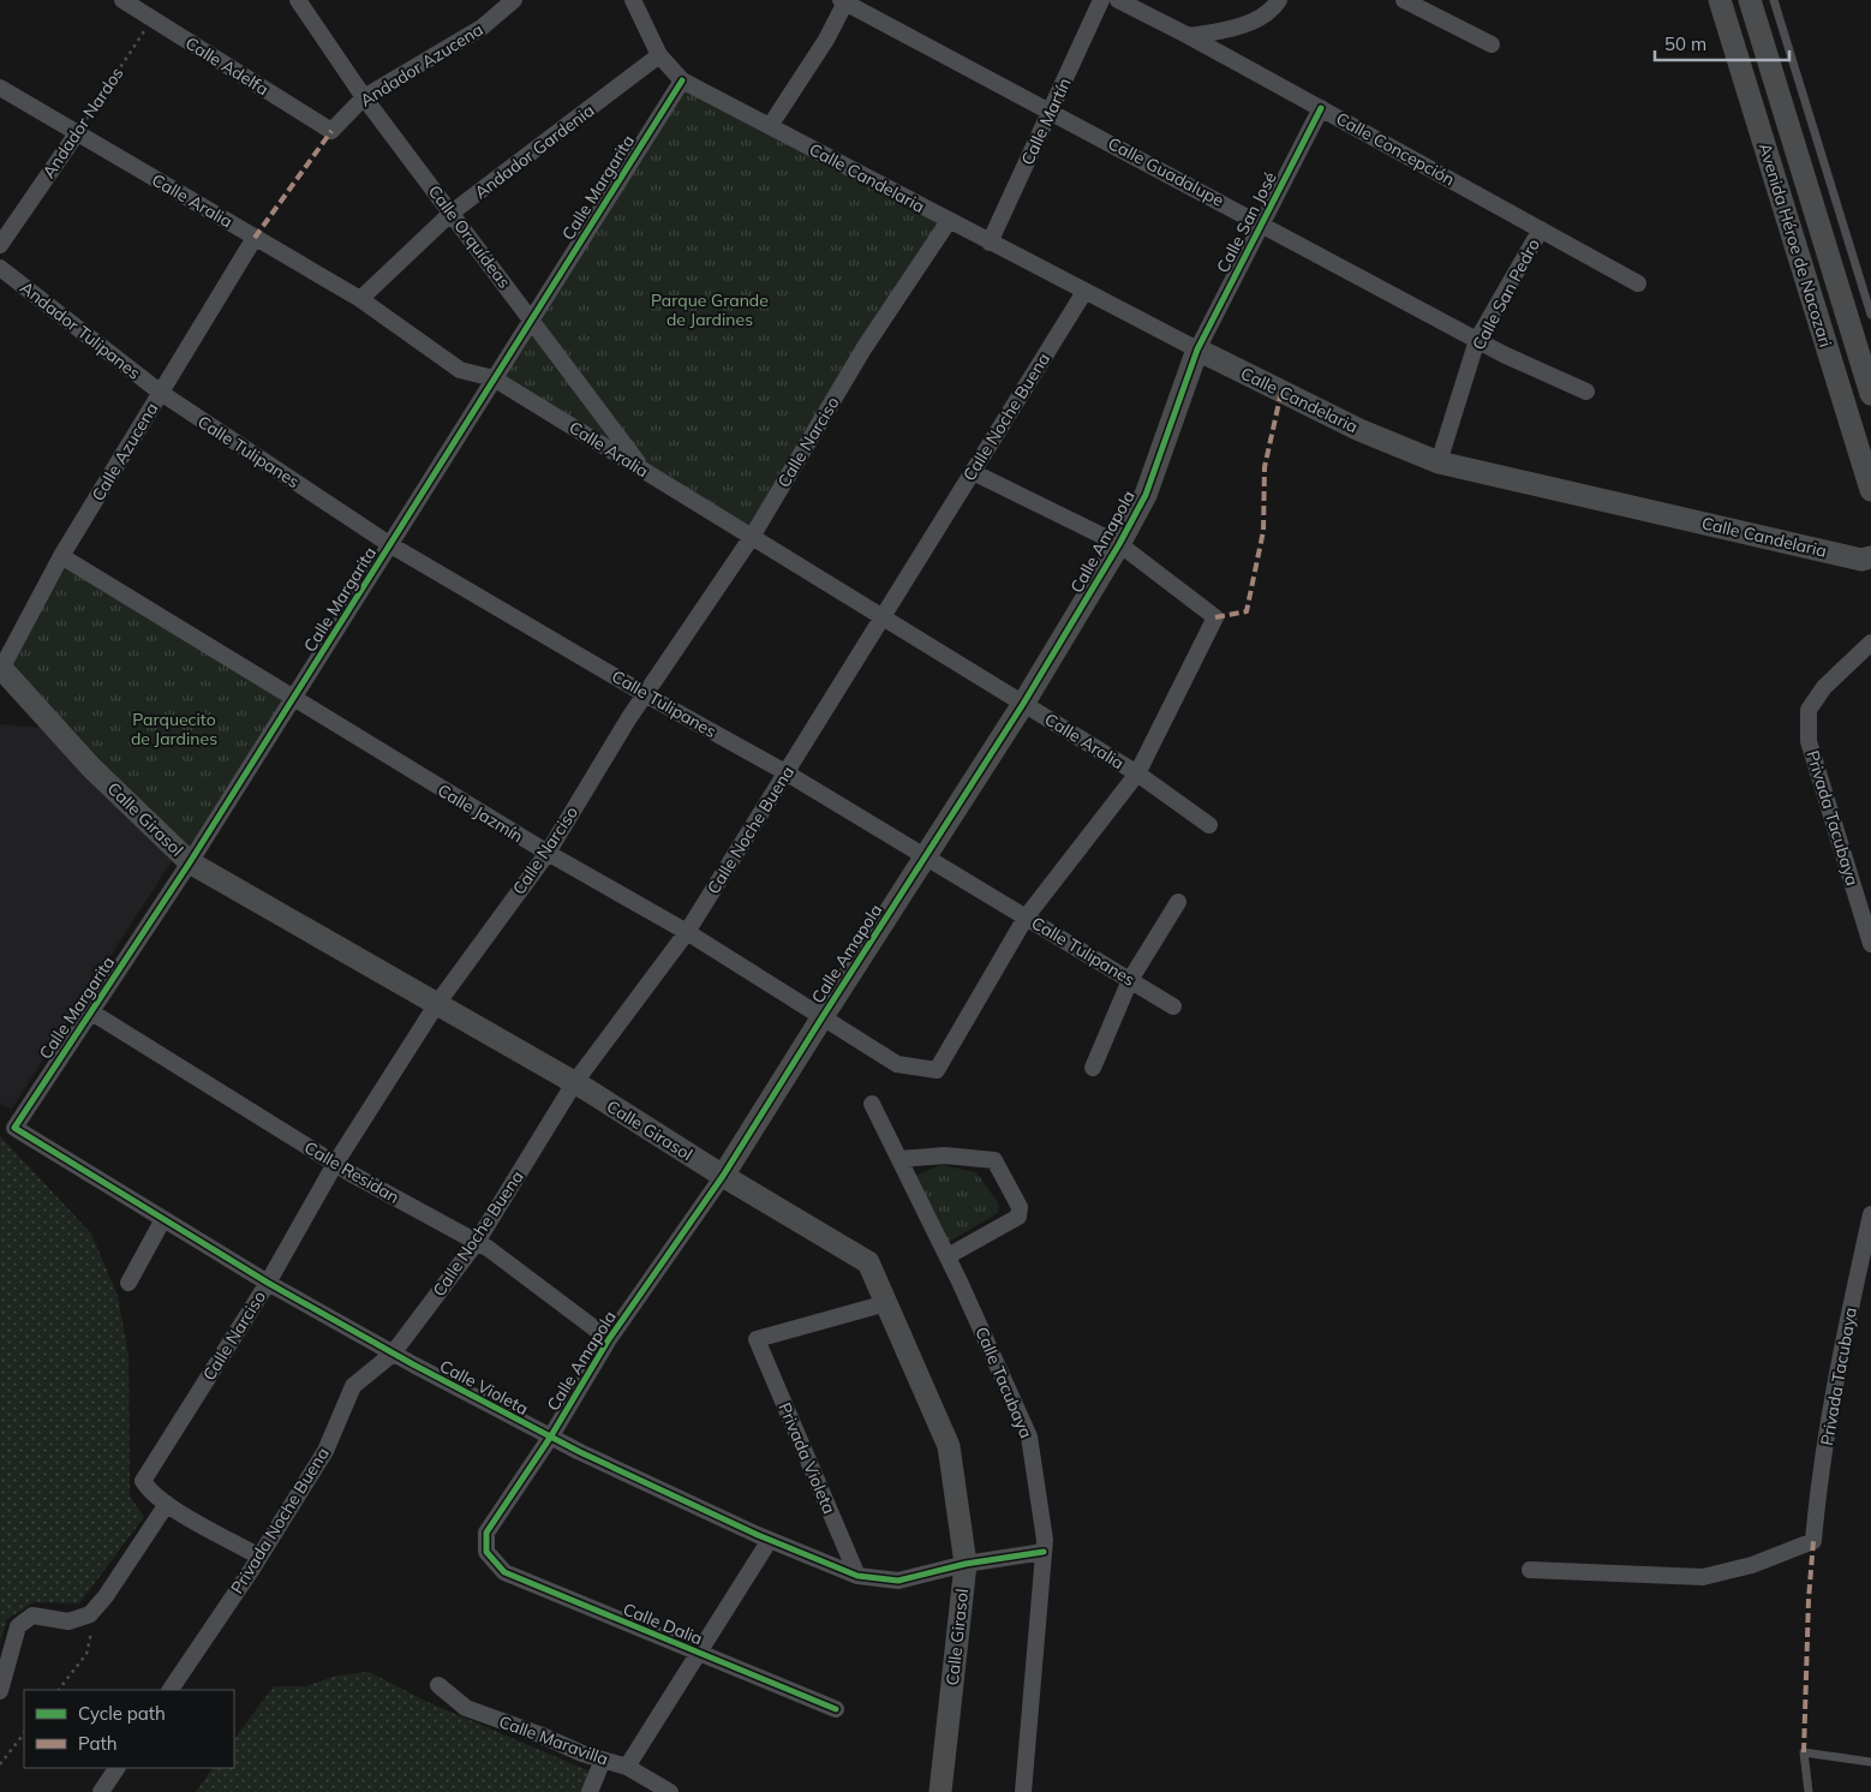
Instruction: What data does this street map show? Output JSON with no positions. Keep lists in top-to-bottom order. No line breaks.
{"streets":{"street":["Andador Azucena","Calle Adelfa","Calle Martín","Andador Nardos","Calle Concepción","Andador Gardenia","Calle Guadalupe","Calle Candelaria","Calle Margarita","Calle Aralia","Calle San José","Calle Orquídeas","Avenida Héroe de Nacozari","Calle San Pedro","Andador Tulipanes","Calle Noche Buena","Calle Narciso","Calle Azucena","Calle Tulipanes","Calle Amapola","Calle Jazmín","Privada Tacubaya","Calle Girasol","Calle Residan","Calle Tacubaya","Calle Violeta","Privada Violeta","Privada Noche Buena","Calle Dalia","Calle Maravilla"]},"crossings":[["Andador Azucena","Calle Adelfa"],["Andador Azucena","Calle Orquídeas"],["Calle Adelfa","Andador Nardos"],["Calle Martín","Calle Guadalupe"],["Calle Martín","Calle Candelaria"],["Andador Nardos","Calle Aralia"],["Calle Concepción","Calle San José"],["Calle Concepción","Calle San Pedro"],["Andador Gardenia","Calle Aralia"],["Andador Gardenia","Calle Orquídeas"],["Calle Guadalupe","Calle San José"],["Calle Guadalupe","Calle San Pedro"],["Calle Candelaria","Calle Margarita"],["Calle Candelaria","Calle San José"],["Calle Candelaria","Calle San Pedro"],["Calle Candelaria","Calle Noche Buena"],["Calle Candelaria","Calle Narciso"],["Calle Candelaria","Calle Amapola"],["Calle Margarita","Calle Aralia"],["Calle Margarita","Calle Orquídeas"],["Calle Margarita","Calle Tulipanes"],["Calle Margarita","Calle Jazmín"],["Calle Margarita","Calle Girasol"],["Calle Margarita","Calle Residan"],["Calle Margarita","Calle Violeta"],["Calle Aralia","Calle Orquídeas"],["Calle Aralia","Calle Noche Buena"],["Calle Aralia","Calle Narciso"],["Calle Aralia","Calle Azucena"],["Calle Aralia","Calle Amapola"],["Calle San José","Calle Amapola"],["Andador Tulipanes","Calle Azucena"],["Andador Tulipanes","Calle Tulipanes"],["Calle Noche Buena","Calle Tulipanes"],["Calle Noche Buena","Calle Jazmín"],["Calle Noche Buena","Calle Girasol"],["Calle Noche Buena","Calle Residan"],["Calle Noche Buena","Calle Violeta"],["Calle Noche Buena","Privada Noche Buena"],["Calle Narciso","Calle Tulipanes"],["Calle Narciso","Calle Jazmín"],["Calle Narciso","Calle Girasol"],["Calle Narciso","Calle Residan"],["Calle Narciso","Calle Violeta"],["Calle Azucena","Calle Tulipanes"],["Calle Azucena","Calle Jazmín"],["Calle Azucena","Calle Girasol"],["Calle Tulipanes","Calle Amapola"],["Calle Tulipanes","Calle Jazmín"],["Calle Amapola","Calle Jazmín"],["Calle Amapola","Calle Girasol"],["Calle Amapola","Calle Residan"],["Calle Amapola","Calle Violeta"],["Calle Amapola","Calle Dalia"],["Calle Girasol","Calle Violeta"],["Calle Girasol","Privada Violeta"],["Calle Tacubaya","Calle Violeta"],["Calle Violeta","Privada Violeta"],["Calle Violeta","Privada Noche Buena"]],"parks":["Parque Grande de Jardines","Parquecito de Jardines"],"legend":["Cycle path","Path"],"scale_bar":"50 m"}
